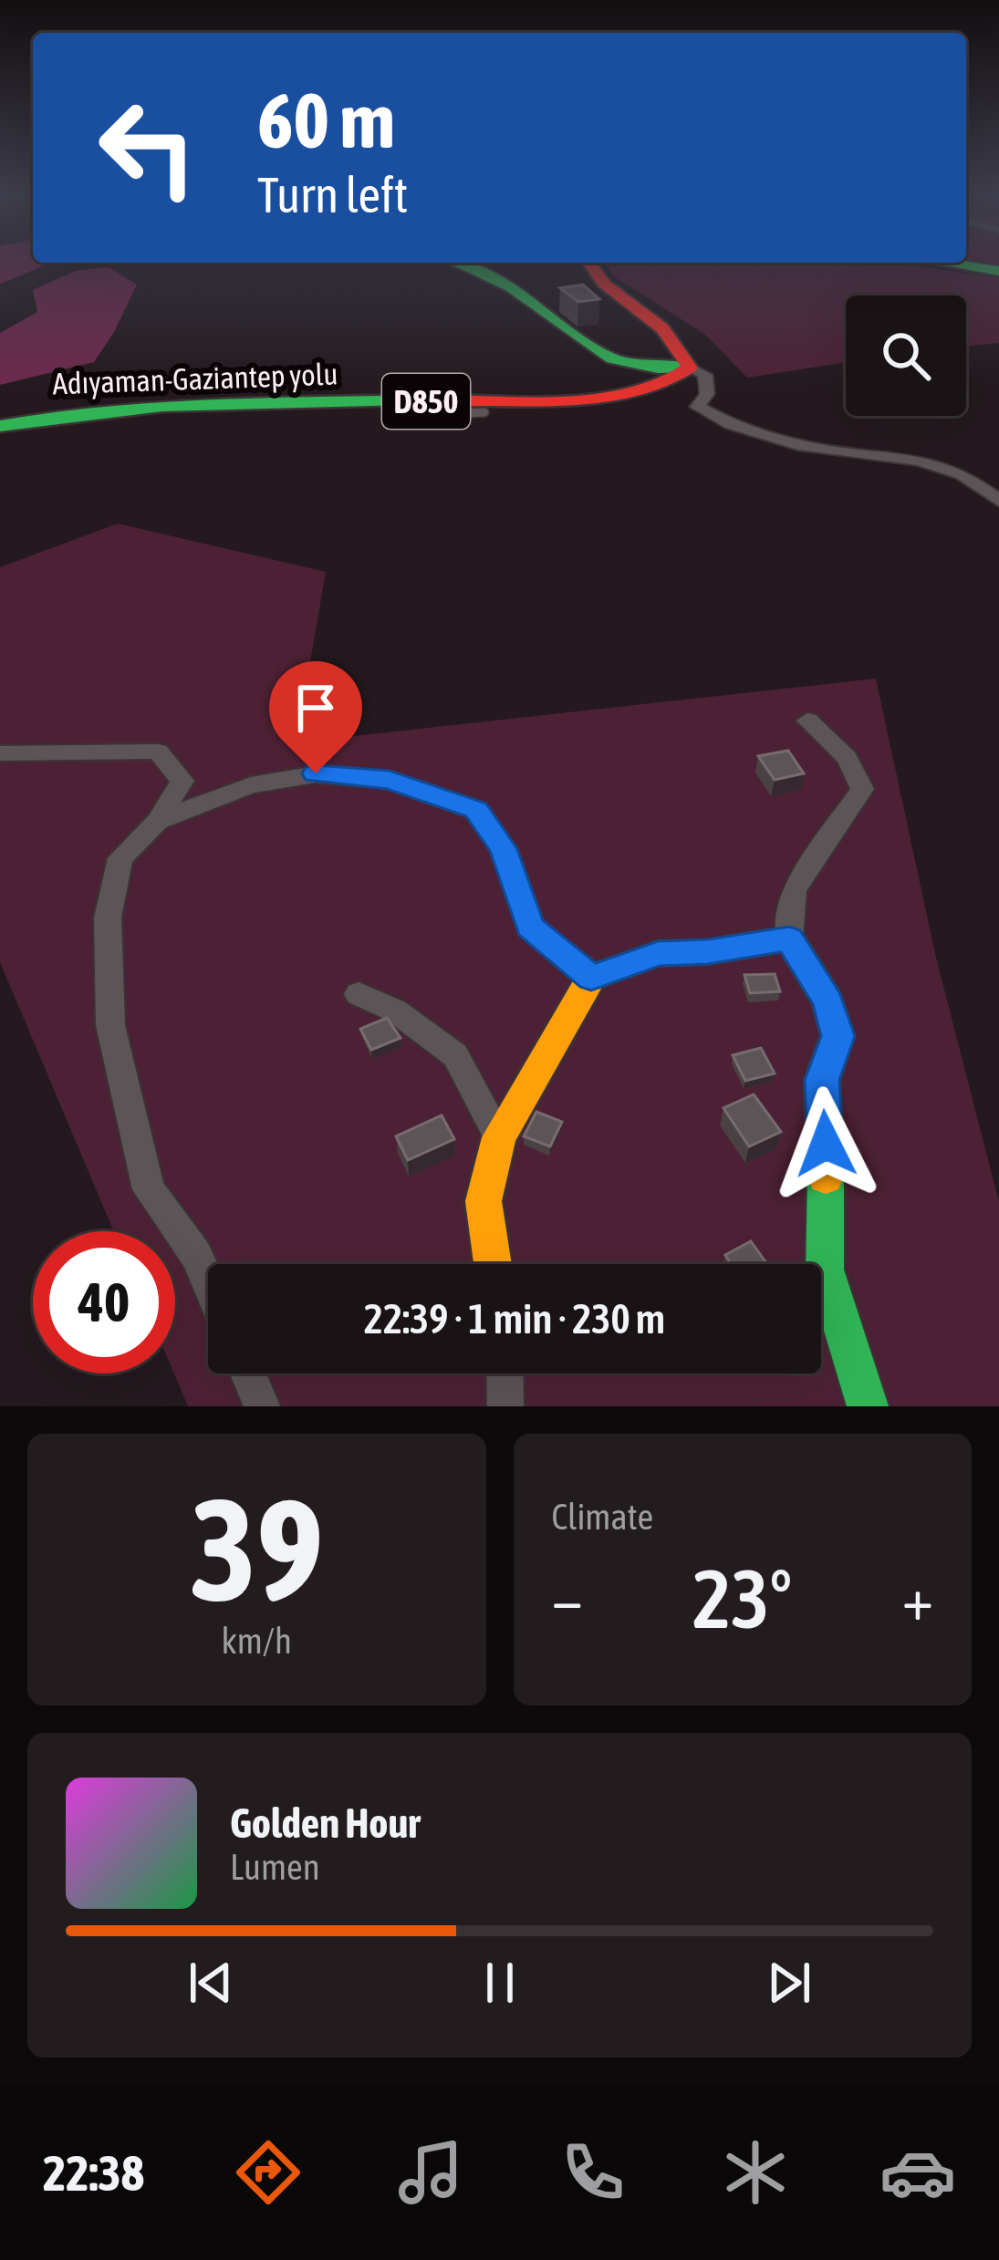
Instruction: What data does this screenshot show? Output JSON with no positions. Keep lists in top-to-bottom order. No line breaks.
{"streets":{"main road":["Adıyaman-Gaziantep yolu","D850"]},"page":{"turn":["60 m","Turn left"],"limit":"40","trip":"22:39 · 1 min · 230 m","tile":[["39","km/h"],"Climate"],"heat":["−","23°","+"],"song":["Golden Hour","Lumen"],"tabs":"22:38"}}
